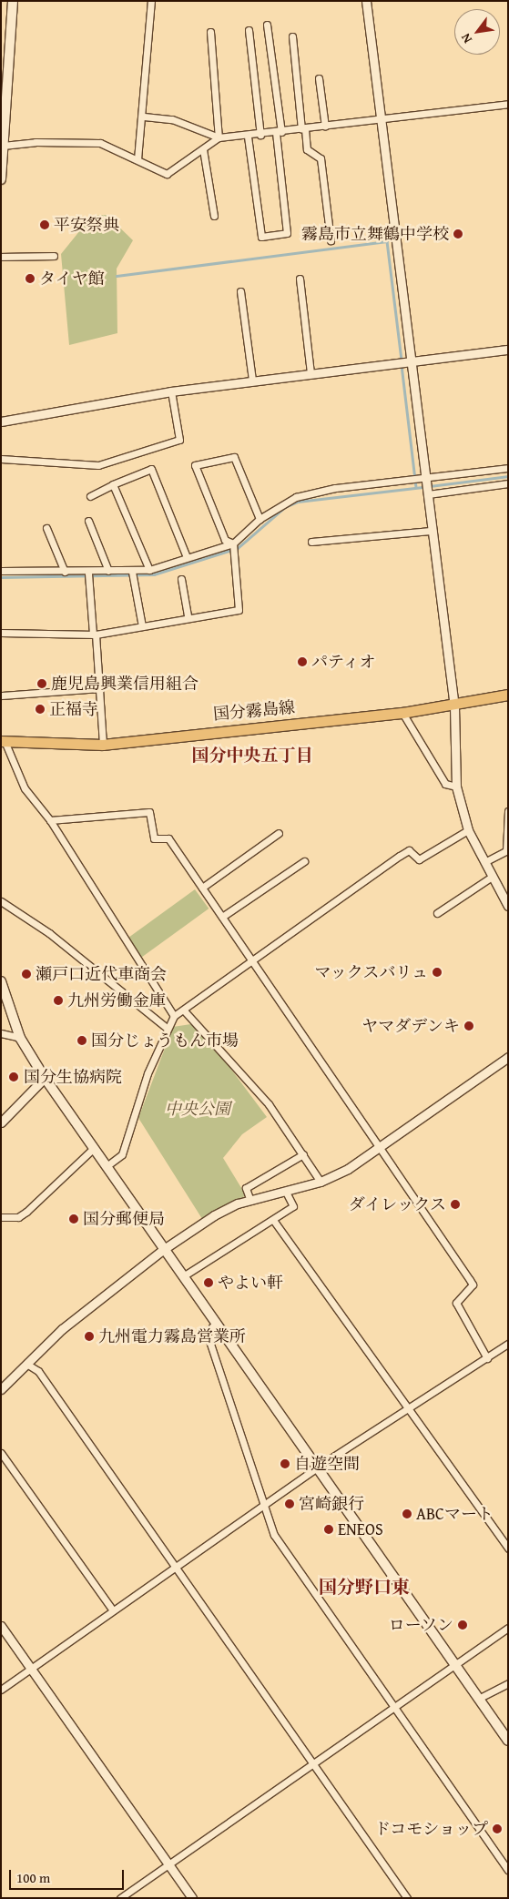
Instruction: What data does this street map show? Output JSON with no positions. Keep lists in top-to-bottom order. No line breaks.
{"streets":{"main road":["国分霧島線"]},"districts":["国分中央五丁目","国分野口東"],"parks":["中央公園"],"places":["平安祭典","霧島市立舞鶴中学校","タイヤ館","パティオ","鹿児島興業信用組合","正福寺","マックスバリュ","瀬戸口近代車商会","九州労働金庫","ヤマダデンキ","国分じょうもん市場","国分生協病院","ダイレックス","国分郵便局","やよい軒","九州電力霧島営業所","自遊空間","宮崎銀行","ABCマート","ENEOS","ローソン","ドコモショップ"],"scale_bar":"100 m","north":"bottom left"}
